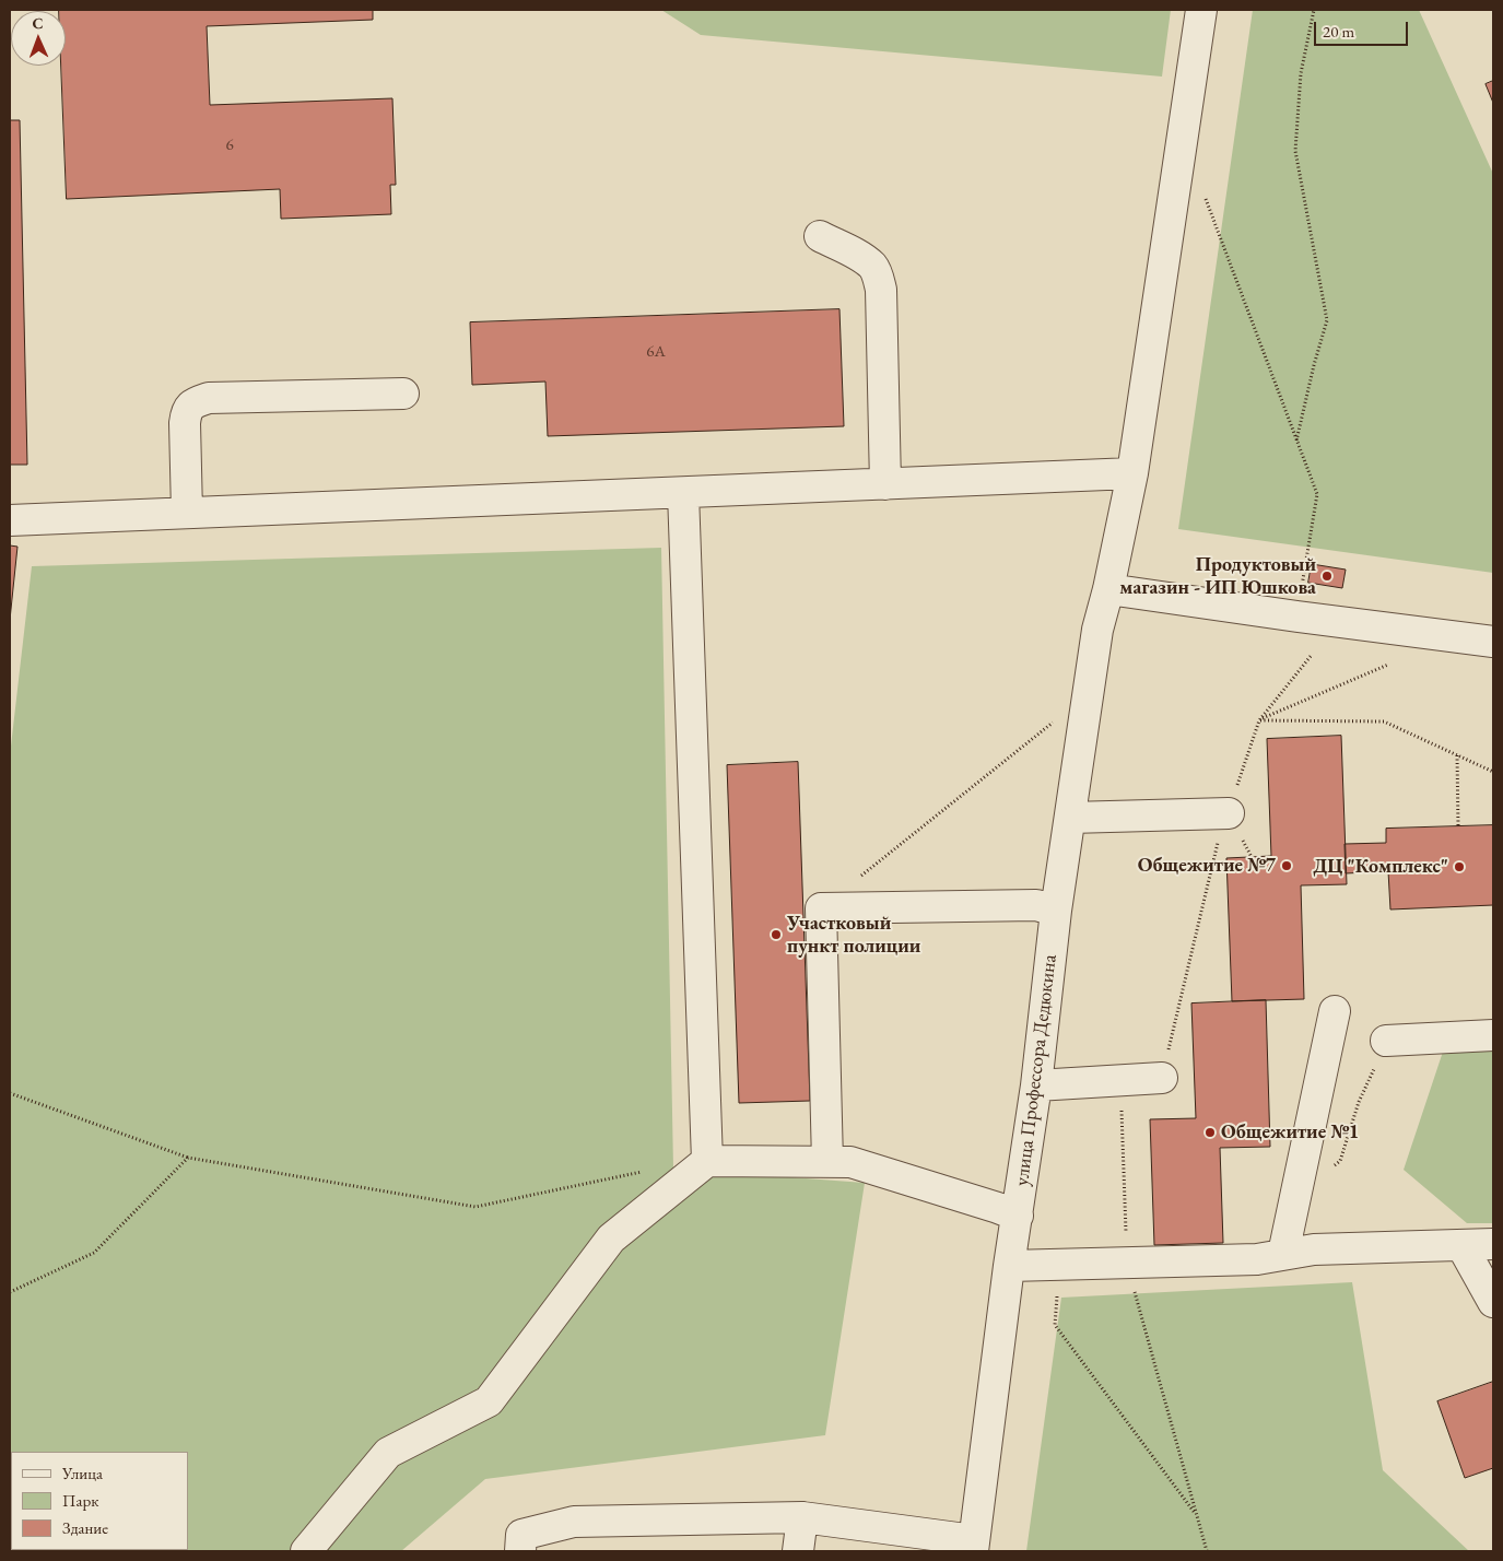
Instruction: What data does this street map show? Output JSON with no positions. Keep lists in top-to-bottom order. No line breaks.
{"streets":{"street":["улица Профессора Дедюкина"]},"places":["Продуктовый магазин - ИП Юшкова","Общежитие №7","ДЦ \"Комплекс\"","Участковый пункт полиции","Общежитие №1"],"house_numbers":["6","6А"],"legend":["Улица","Парк","Здание"],"scale_bar":"20 m","north":"top"}
